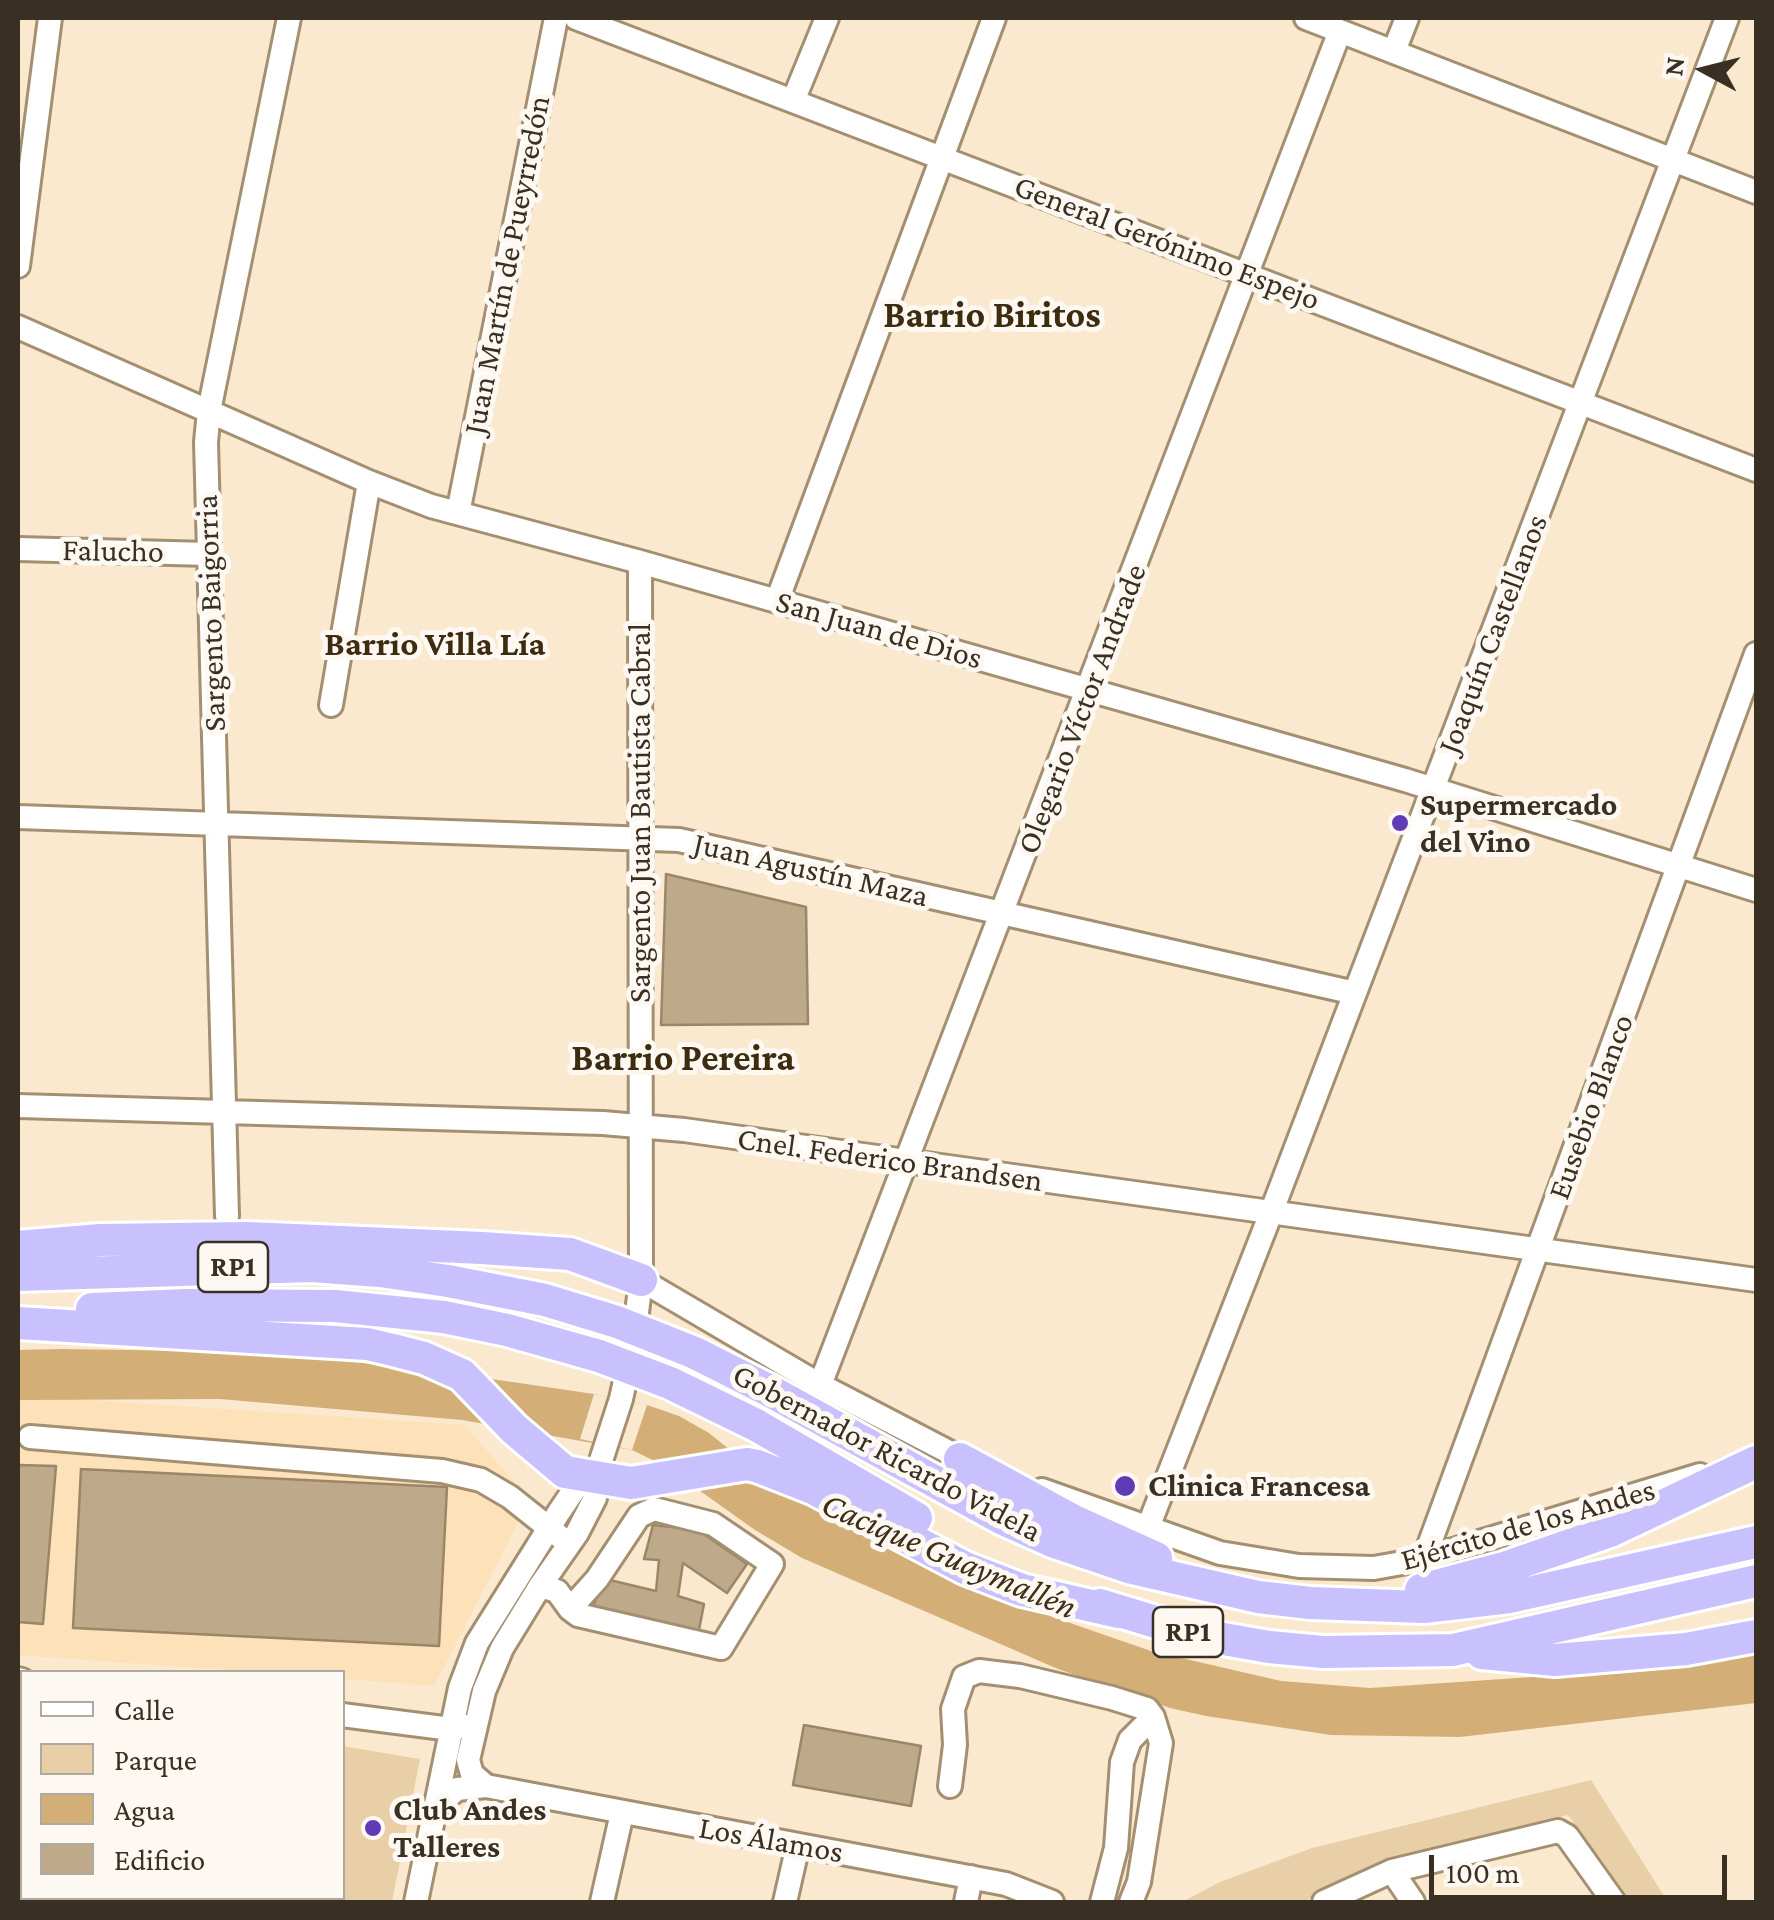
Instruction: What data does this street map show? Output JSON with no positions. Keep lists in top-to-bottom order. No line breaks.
{"streets":{"highway":["RP1","Gobernador Ricardo Videla"],"street":["General Gerónimo Espejo","Juan Martín de Pueyrredón","Falucho","Sargento Baigorria","San Juan de Dios","Joaquín Castellanos","Olegario Víctor Andrade","Sargento Juan Bautista Cabral","Juan Agustín Maza","Eusebio Blanco","Cnel. Federico Brandsen","Ejército de los Andes","Los Álamos"]},"crossings":[["General Gerónimo Espejo","Joaquín Castellanos"],["General Gerónimo Espejo","Olegario Víctor Andrade"],["Juan Martín de Pueyrredón","San Juan de Dios"],["Falucho","Sargento Baigorria"],["Sargento Baigorria","San Juan de Dios"],["Sargento Baigorria","Juan Agustín Maza"],["Sargento Baigorria","Cnel. Federico Brandsen"],["San Juan de Dios","Joaquín Castellanos"],["San Juan de Dios","Olegario Víctor Andrade"],["San Juan de Dios","Sargento Juan Bautista Cabral"],["San Juan de Dios","Eusebio Blanco"],["Joaquín Castellanos","Juan Agustín Maza"],["Joaquín Castellanos","Cnel. Federico Brandsen"],["Joaquín Castellanos","Ejército de los Andes"],["Olegario Víctor Andrade","Juan Agustín Maza"],["Olegario Víctor Andrade","Cnel. Federico Brandsen"],["Olegario Víctor Andrade","Ejército de los Andes"],["Sargento Juan Bautista Cabral","Juan Agustín Maza"],["Sargento Juan Bautista Cabral","Cnel. Federico Brandsen"],["Sargento Juan Bautista Cabral","Ejército de los Andes"],["Sargento Juan Bautista Cabral","Los Álamos"],["Eusebio Blanco","Cnel. Federico Brandsen"],["Eusebio Blanco","Ejército de los Andes"]],"districts":["Barrio Biritos","Barrio Villa Lía","Barrio Pereira"],"water":["Cacique Guaymallén"],"places":["Supermercado del Vino","Clinica Francesa","Club Andes Talleres"],"legend":["Calle","Parque","Agua","Edificio"],"scale_bar":"100 m","north":"left"}
